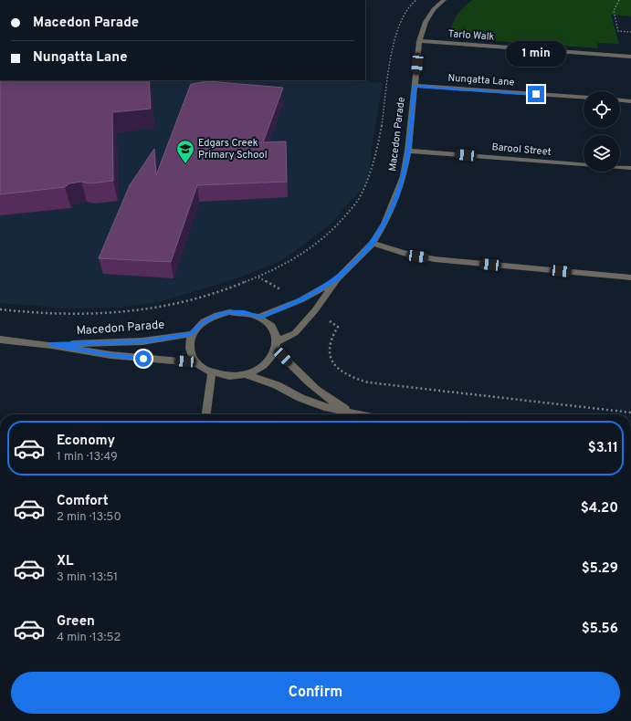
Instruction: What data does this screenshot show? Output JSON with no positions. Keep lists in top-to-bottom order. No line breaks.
{"streets":{"street":["Tarlo Walk","Nungatta Lane","Macedon Parade","Barool Street"]},"crossings":[["Tarlo Walk","Macedon Parade"],["Nungatta Lane","Macedon Parade"],["Macedon Parade","Barool Street"]],"places":{"school or university":["Edgars Creek Primary School"]},"page":{"banner":["Macedon Parade","Nungatta Lane"],"bubble":"1 min","list":[{"name":"Economy","note":"1 min · 13:49","value":"$3.11"},{"name":"Comfort","note":"2 min · 13:50","value":"$4.20"},{"name":"XL","note":"3 min · 13:51","value":"$5.29"},{"name":"Green","note":"4 min · 13:52","value":"$5.56"}],"buttons":"Confirm"}}
